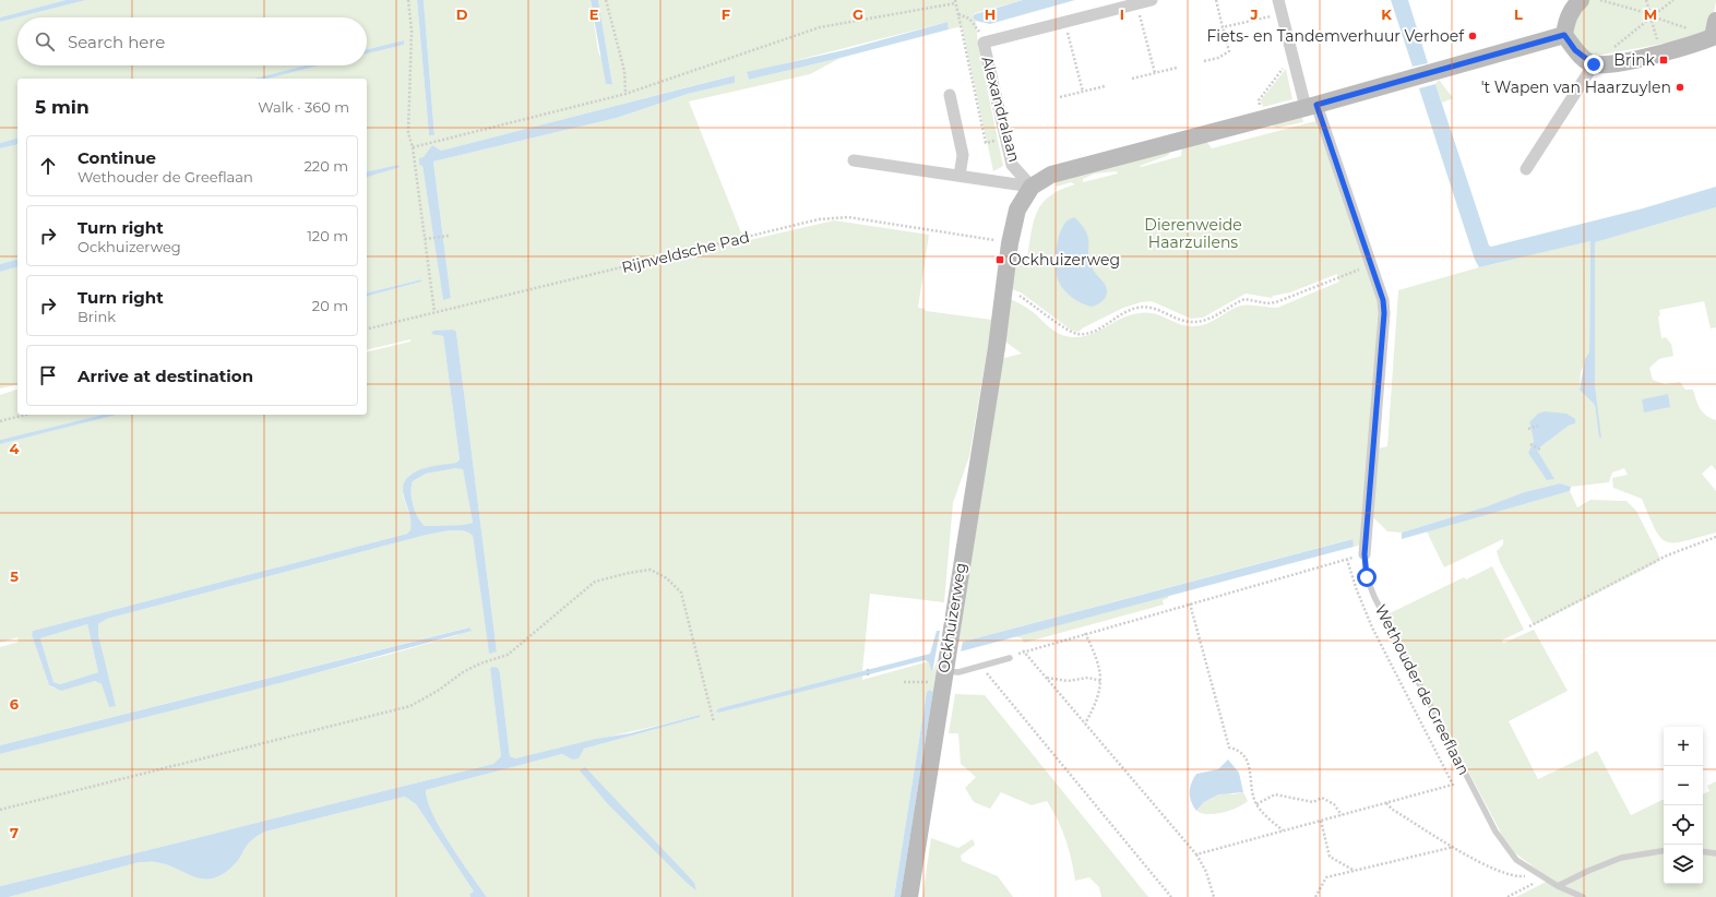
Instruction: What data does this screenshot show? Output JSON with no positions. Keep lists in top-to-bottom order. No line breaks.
{"streets":{"street":["Alexandralaan","Ockhuizerweg","Wethouder de Greeflaan"],"path":["Rijnveldsche Pad"]},"crossings":[["Alexandralaan","Ockhuizerweg"],["Rijnveldsche Pad","Ockhuizerweg"],["Ockhuizerweg","Wethouder de Greeflaan"]],"parks":["Dierenweide Haarzuilens"],"places":{"other":["Fiets- en Tandemverhuur Verhoef","'t Wapen van Haarzuylen"],"transit":["Brink","Ockhuizerweg"]},"page":{"search":"Search here","heading":["5 min","Walk · 360 m"],"list":[["Continue","Wethouder de Greeflaan","220 m"],["Turn right","Ockhuizerweg","120 m"],["Turn right","Brink","20 m"],"Arrive at destination"],"map_buttons":["+","−"]},"grid":{"columns":["D","E","F","G","H","I","J","K","L","M"],"rows":["4","5","6","7"]}}
